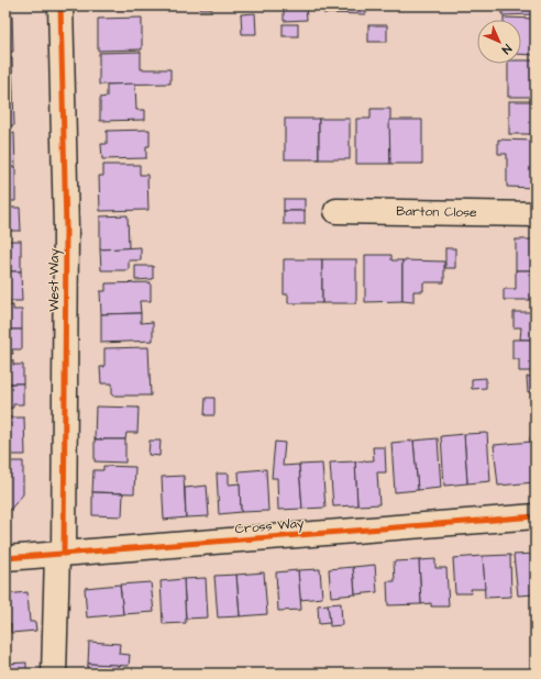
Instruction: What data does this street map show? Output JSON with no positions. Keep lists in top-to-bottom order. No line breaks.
{"streets":{"street":["Barton Close","West Way","Cross Way"]},"crossings":[["West Way","Cross Way"]],"north":"bottom right"}
